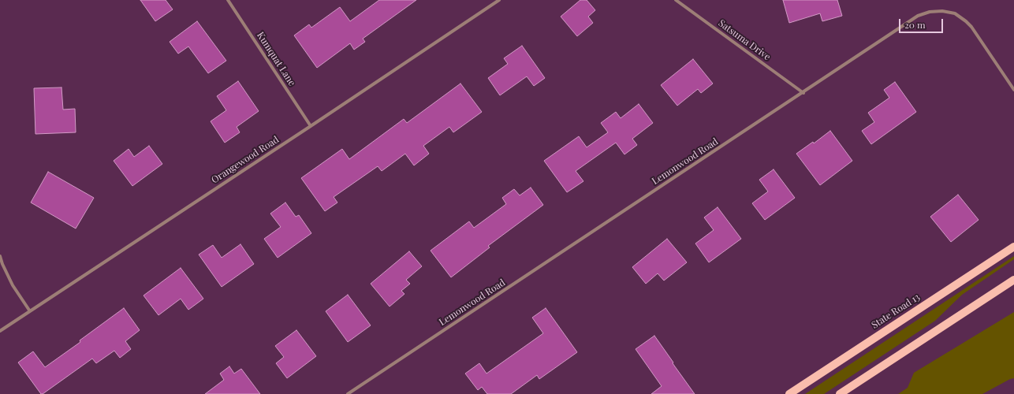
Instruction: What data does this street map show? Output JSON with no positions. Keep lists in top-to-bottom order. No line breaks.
{"streets":{"main road":["State Road 13"],"street":["Satsuma Drive","Kumquat Lane","Orangewood Road","Lemonwood Road"]},"crossings":[["Satsuma Drive","Lemonwood Road"],["Kumquat Lane","Orangewood Road"]],"scale_bar":"20 m"}
